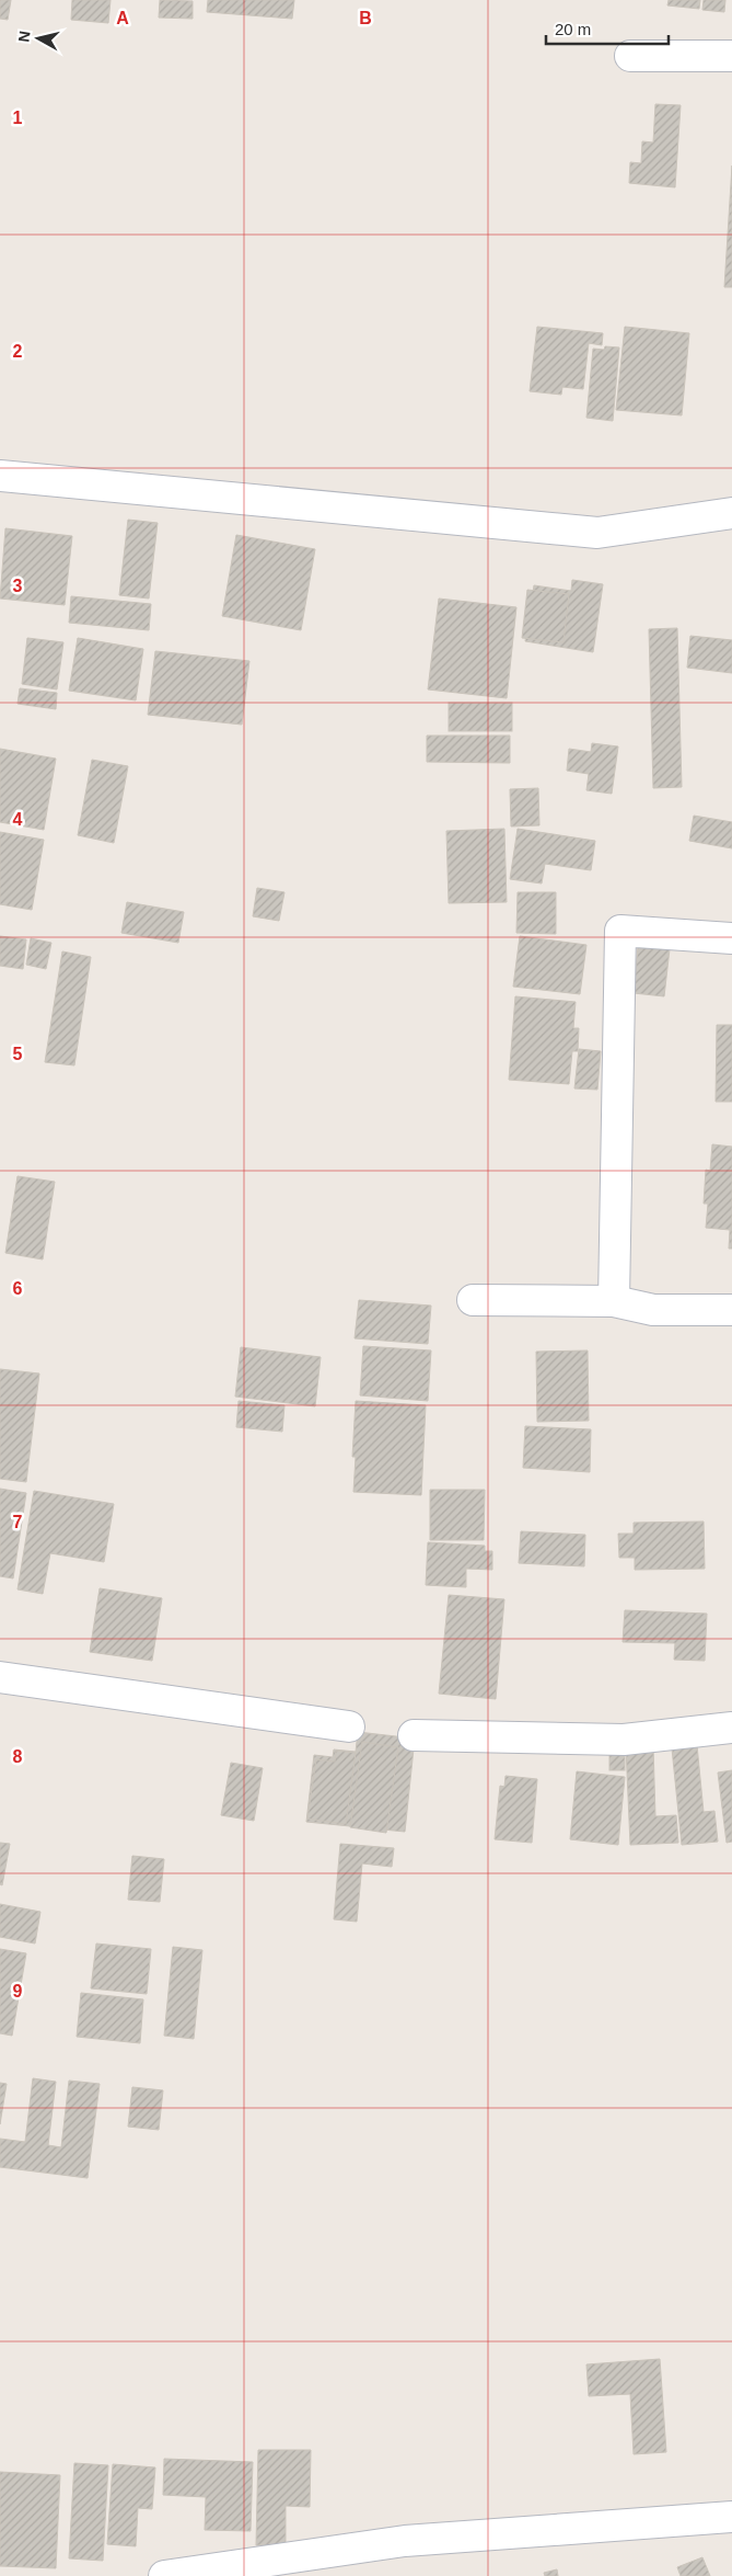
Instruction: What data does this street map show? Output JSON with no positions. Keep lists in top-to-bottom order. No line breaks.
{"scale_bar":"20 m","north":"left","grid":{"columns":["A","B"],"rows":["1","2","3","4","5","6","7","8","9"]}}
